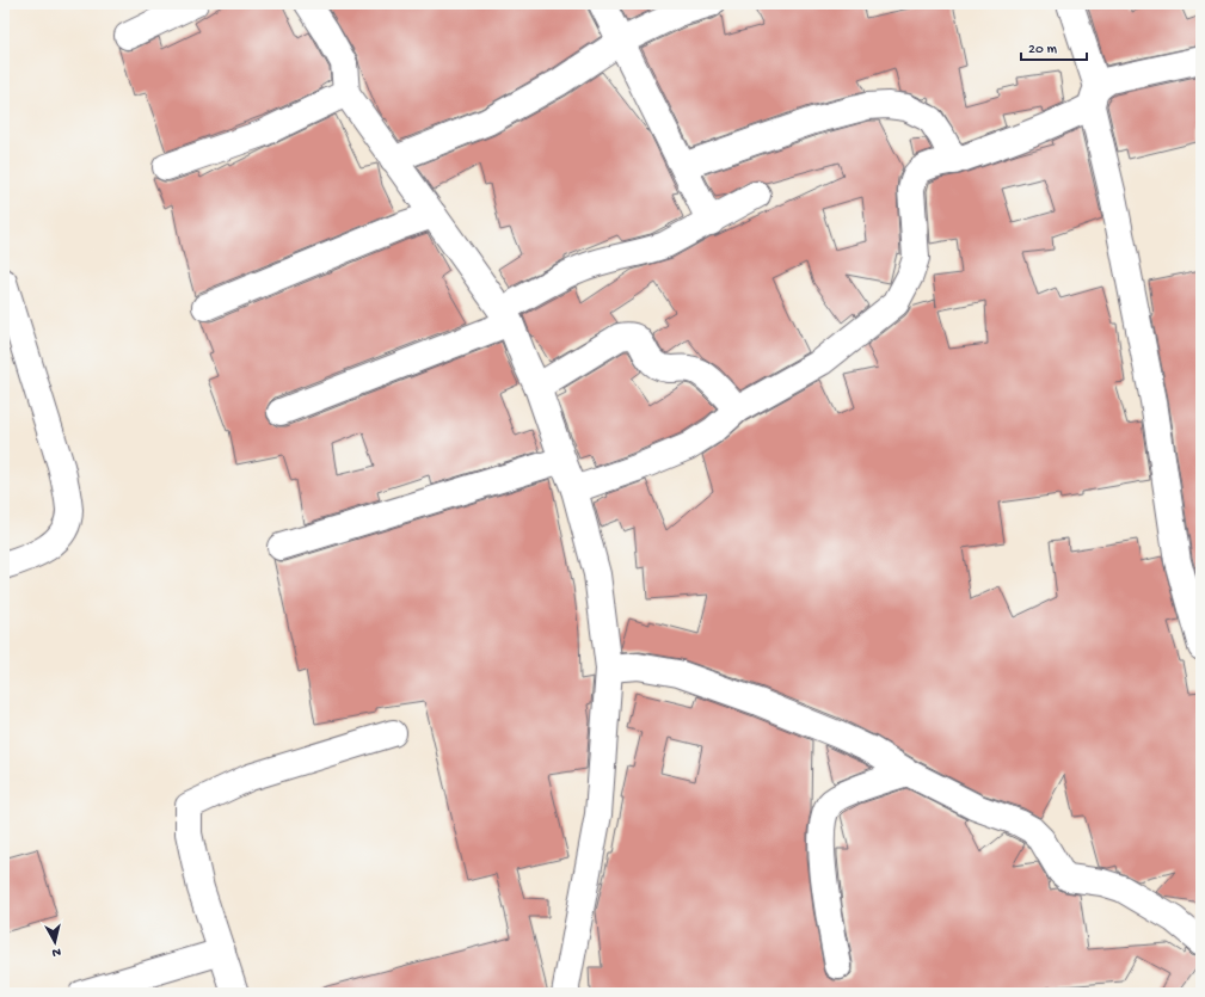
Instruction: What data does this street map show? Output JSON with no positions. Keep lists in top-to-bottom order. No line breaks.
{"scale_bar":"20 m","north":"bottom"}
